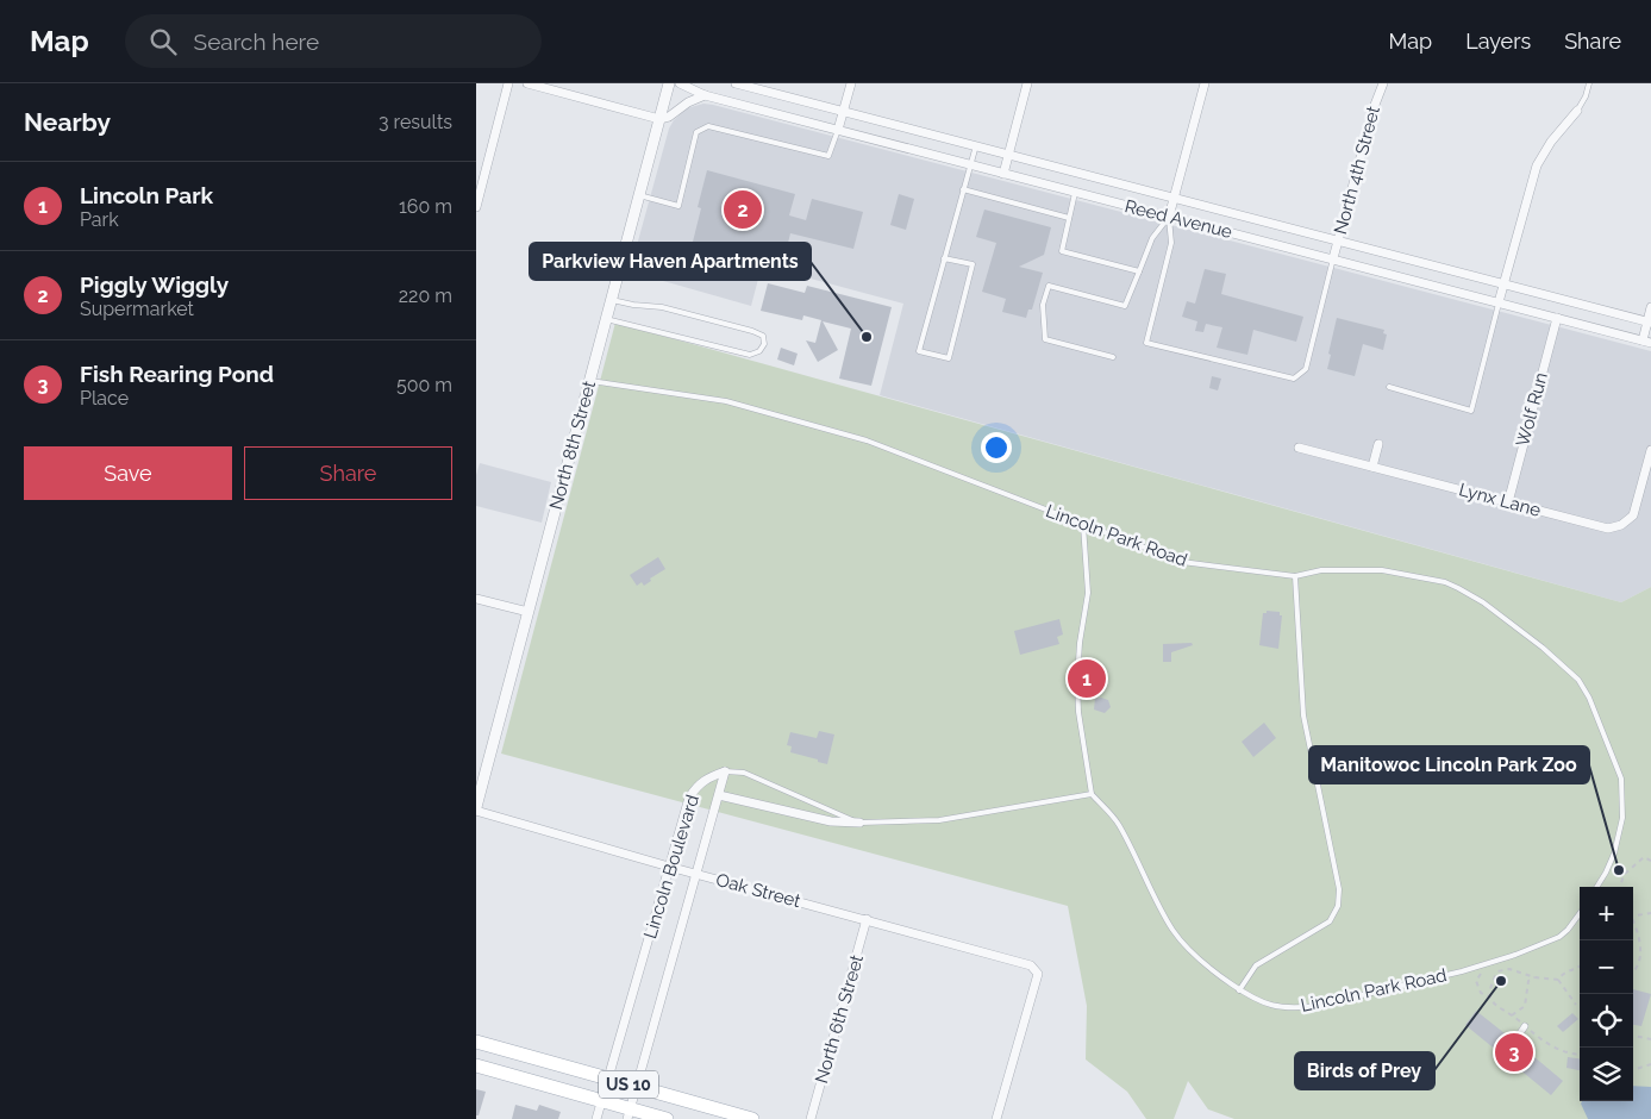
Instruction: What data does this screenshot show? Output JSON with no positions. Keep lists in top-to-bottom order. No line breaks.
{"streets":{"main road":["US 10"],"street":["North 4th Street","Reed Avenue","Wolf Run","North 8th Street","Lynx Lane","Lincoln Boulevard","Oak Street","North 6th Street"],"lane":["Lincoln Park Road"]},"crossings":[["North 4th Street","Reed Avenue"],["Reed Avenue","Wolf Run"],["Wolf Run","Lynx Lane"],["North 8th Street","Lincoln Park Road"],["North 8th Street","Oak Street"],["Lincoln Boulevard","Oak Street"],["Lincoln Boulevard","US 10"],["Oak Street","North 6th Street"]],"places":["Parkview Haven Apartments","Manitowoc Lincoln Park Zoo","Birds of Prey"],"page":{"header":"Map","search":"Search here","nav":["Map","Layers","Share"],"heading":["Nearby","3 results"],"list":[{"mark":"1","name":"Lincoln Park","note":"Park","value":"160 m"},{"mark":"2","name":"Piggly Wiggly","note":"Supermarket","value":"220 m"},{"mark":"3","name":"Fish Rearing Pond","note":"Place","value":"500 m"}],"pins":["2","1","3"],"buttons":["Save","Share"],"map_buttons":["+","−"]}}
